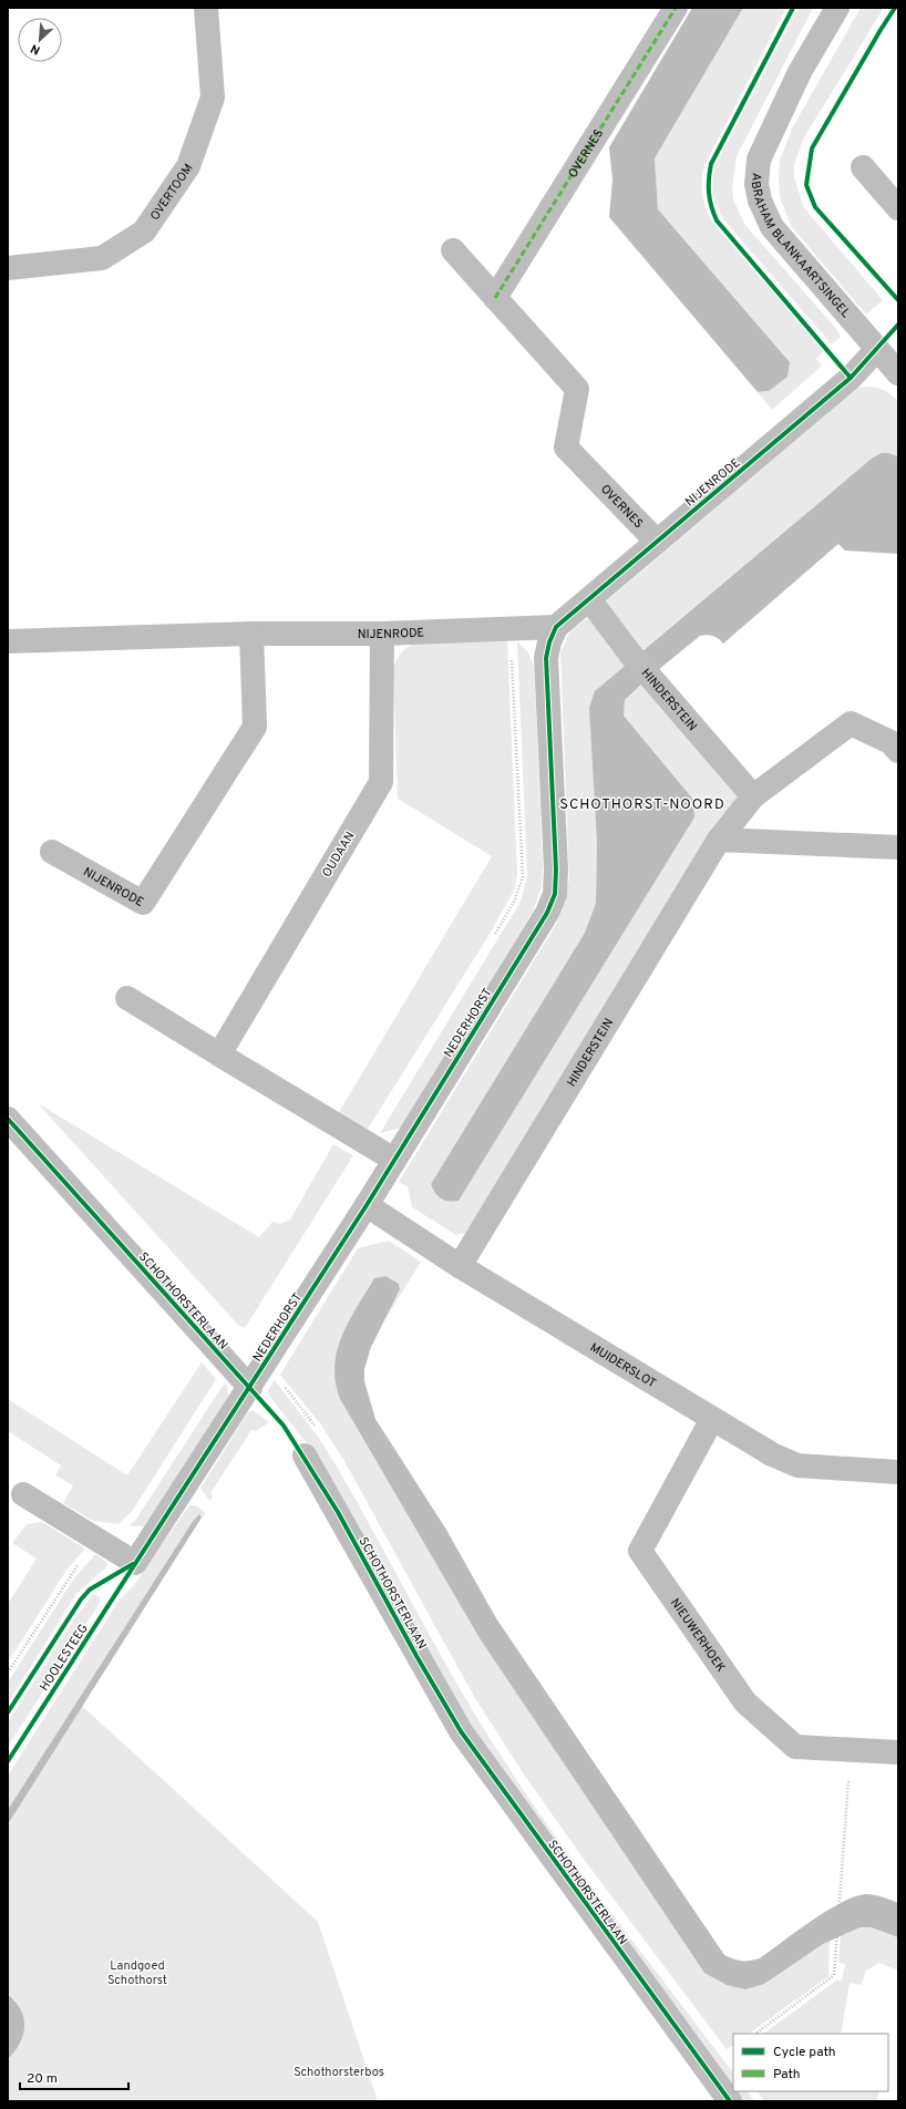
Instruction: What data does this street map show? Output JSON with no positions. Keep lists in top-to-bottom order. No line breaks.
{"streets":{"street":["OVERNES","OVERTOOM","ABRAHAM BLANKAARTSINGEL","NIJENRODE","HINDERSTEIN","OUDAAN","NEDERHORST","SCHOTHORSTERLAAN","MUIDERSLOT","NIEUWERHOEK"],"cycle path":["HOOLESTEEG"]},"crossings":[["OVERNES","NIJENRODE"],["ABRAHAM BLANKAARTSINGEL","NIJENRODE"],["NIJENRODE","HINDERSTEIN"],["NIJENRODE","OUDAAN"],["NIJENRODE","NEDERHORST"],["HINDERSTEIN","MUIDERSLOT"],["NEDERHORST","SCHOTHORSTERLAAN"],["NEDERHORST","MUIDERSLOT"],["MUIDERSLOT","NIEUWERHOEK"]],"districts":["SCHOTHORST-NOORD"],"parks":["Landgoed Schothorst","Schothorsterbos"],"legend":["Cycle path","Path"],"scale_bar":"20 m","north":"bottom left"}
